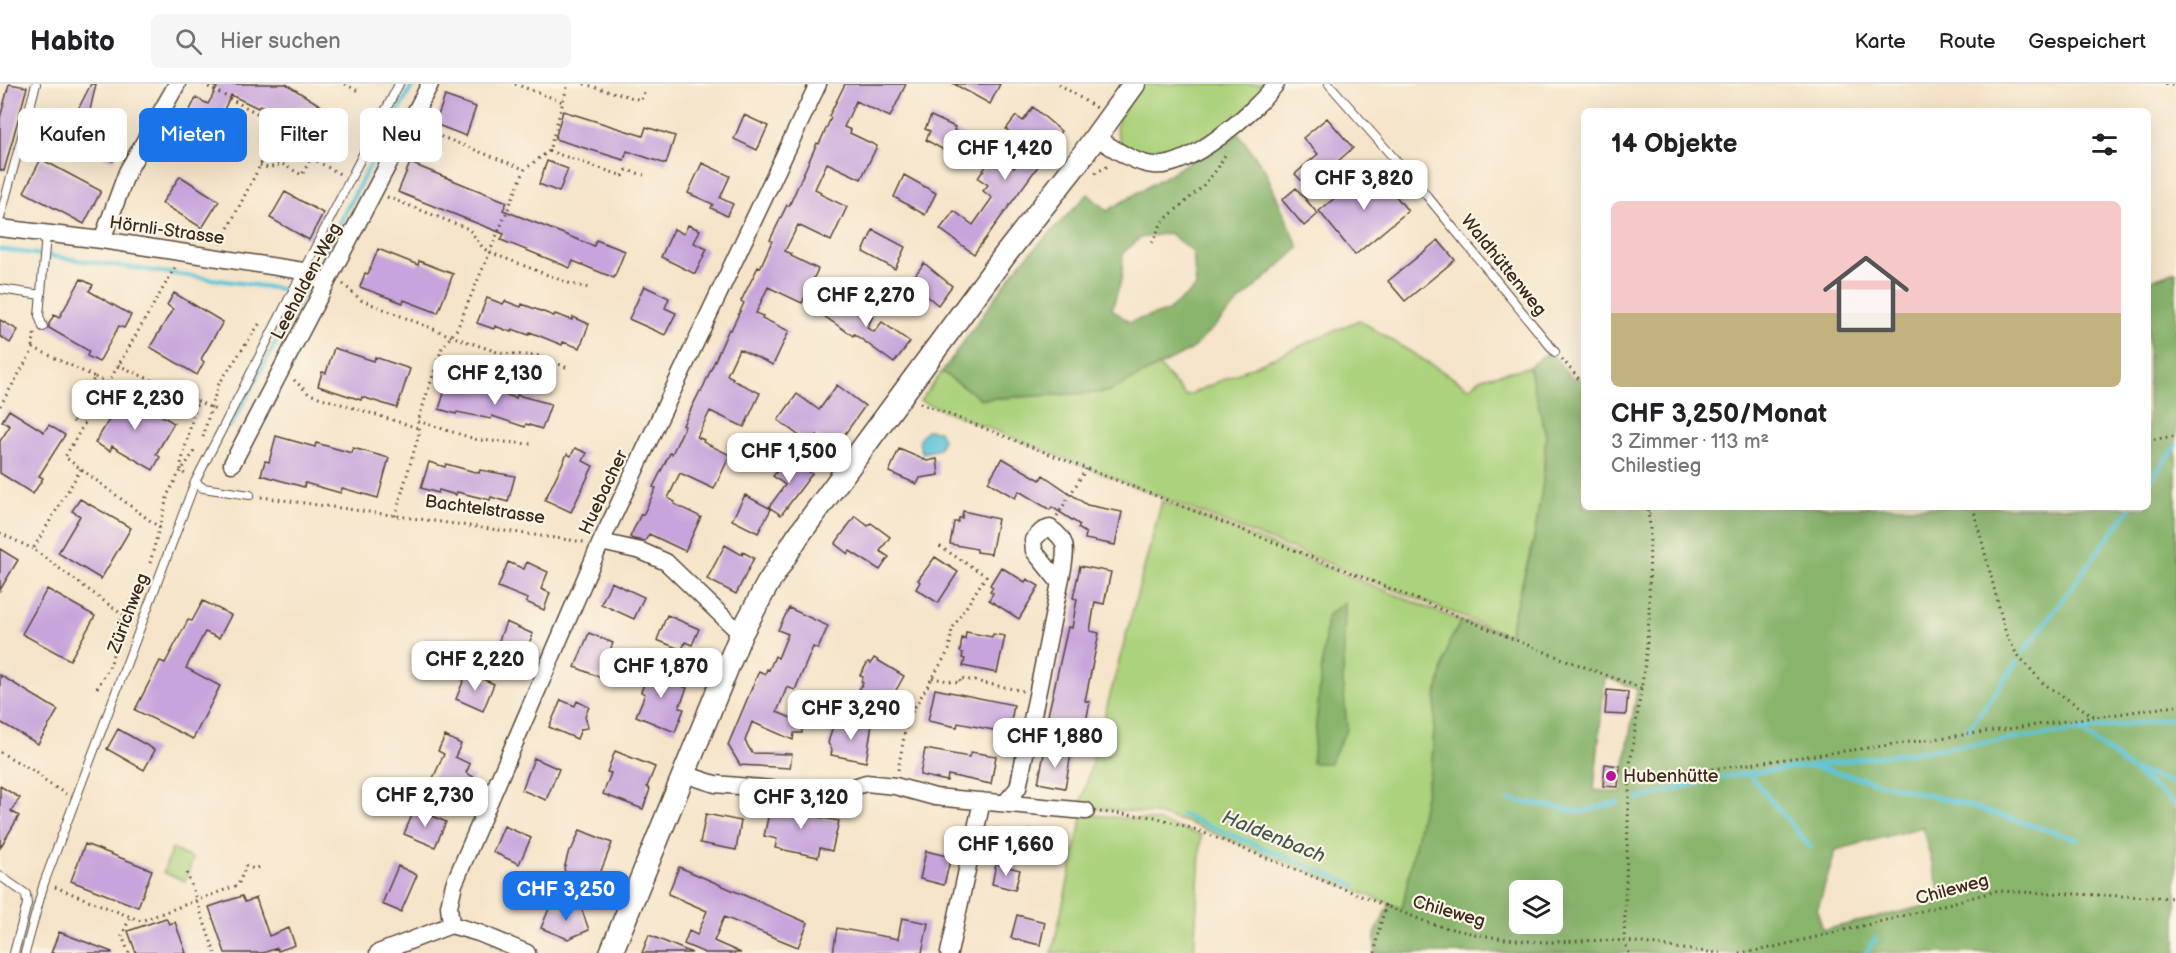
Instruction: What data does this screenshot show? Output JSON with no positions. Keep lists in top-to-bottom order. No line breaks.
{"streets":{"street":["Hörnli-Strasse","Leehalden-Weg","Huebacher"],"lane":["Waldhüttenweg","Zürichweg"],"path":["Bachtelstrasse","Chileweg"]},"crossings":[["Hörnli-Strasse","Leehalden-Weg"],["Hörnli-Strasse","Zürichweg"],["Huebacher","Bachtelstrasse"]],"water":["Haldenbach"],"places":["Hubenhütte"],"page":{"header":"Habito","search":"Hier suchen","nav":["Karte","Route","Gespeichert"],"chip":["Kaufen","Mieten","Filter","Neu"],"heading":"14 Objekte","price":["CHF 1,420","CHF 3,820","CHF 2,270","CHF 2,130","CHF 2,230","CHF 1,500","CHF 2,220","CHF 1,870","CHF 3,290","CHF 1,880","CHF 2,730","CHF 3,120","CHF 1,660","CHF 3,250"],"list":[{"name":"CHF 3,250/Monat","note":"3 Zimmer · 113 m² · Chilestieg"}]}}
